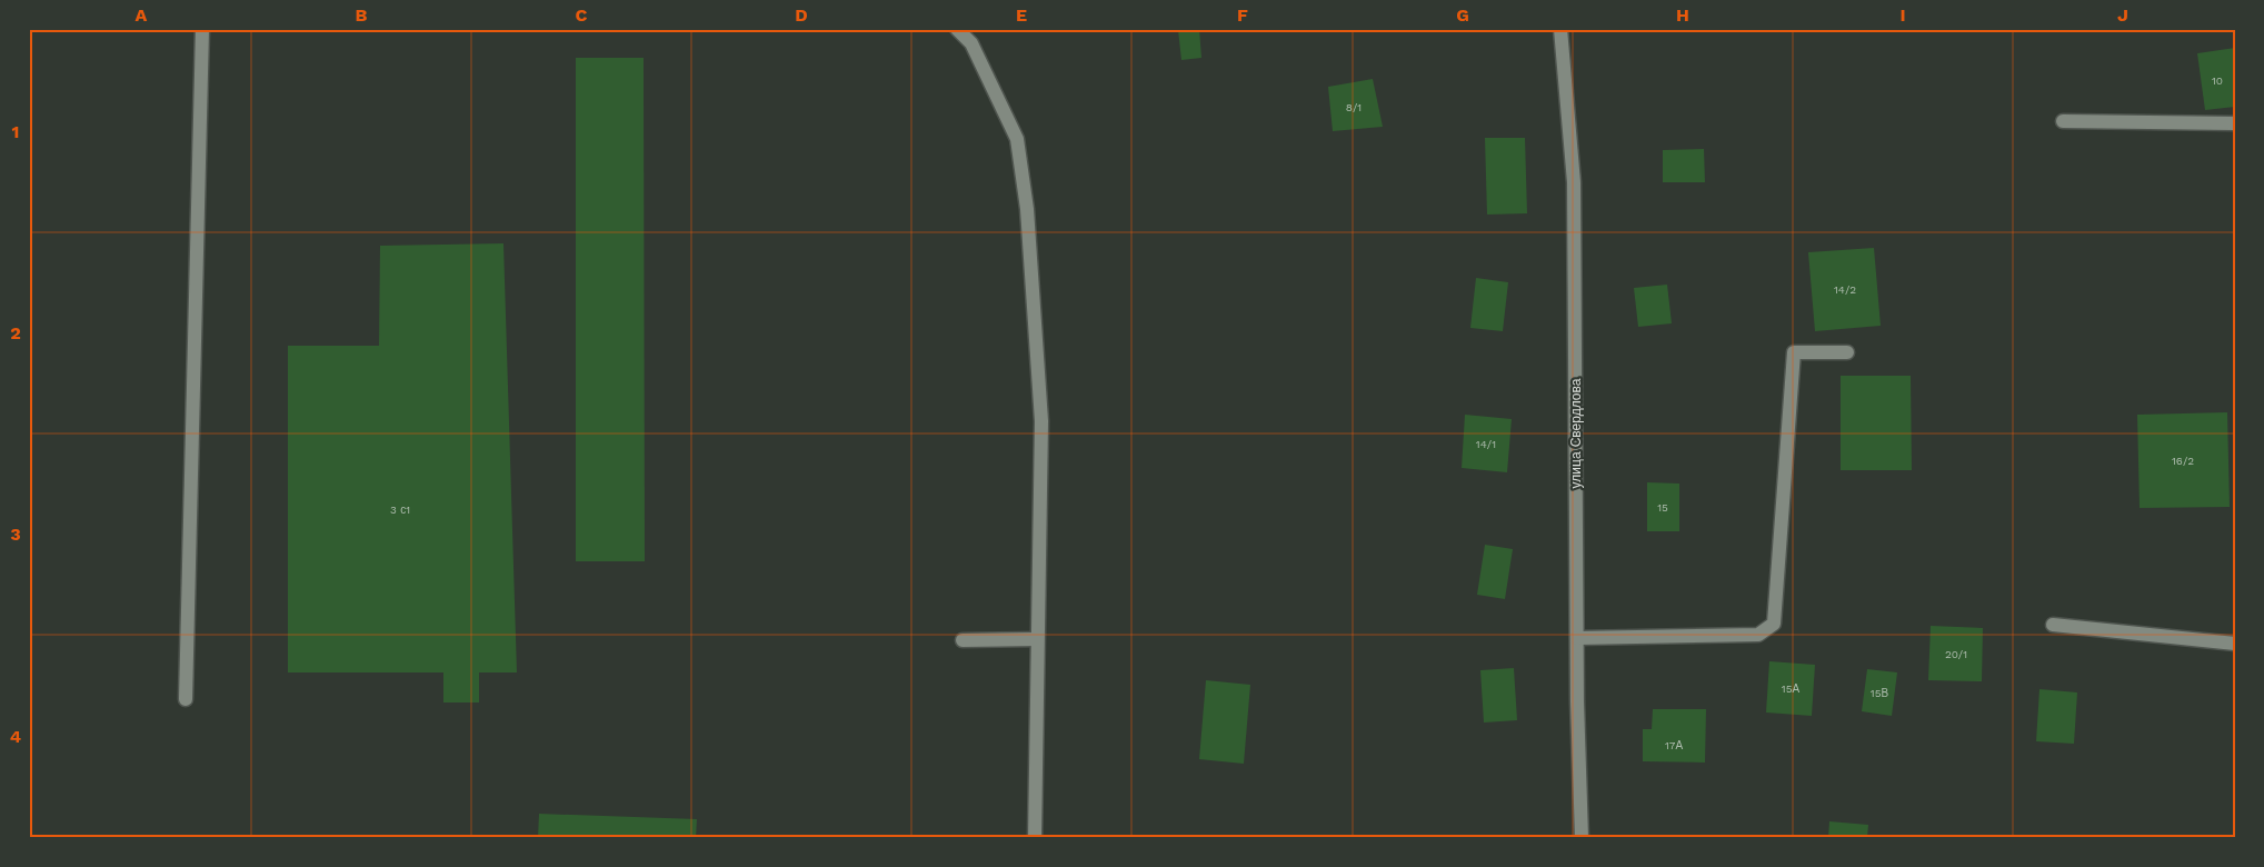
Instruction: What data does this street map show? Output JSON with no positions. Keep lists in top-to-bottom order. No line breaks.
{"streets":{"street":["улица Свердлова"]},"house_numbers":["10","8/1","14/2","14/1","16/2","15","3 с1","20/1","15А","15В","17А"],"grid":{"columns":["A","B","C","D","E","F","G","H","I","J"],"rows":["1","2","3","4"]}}
